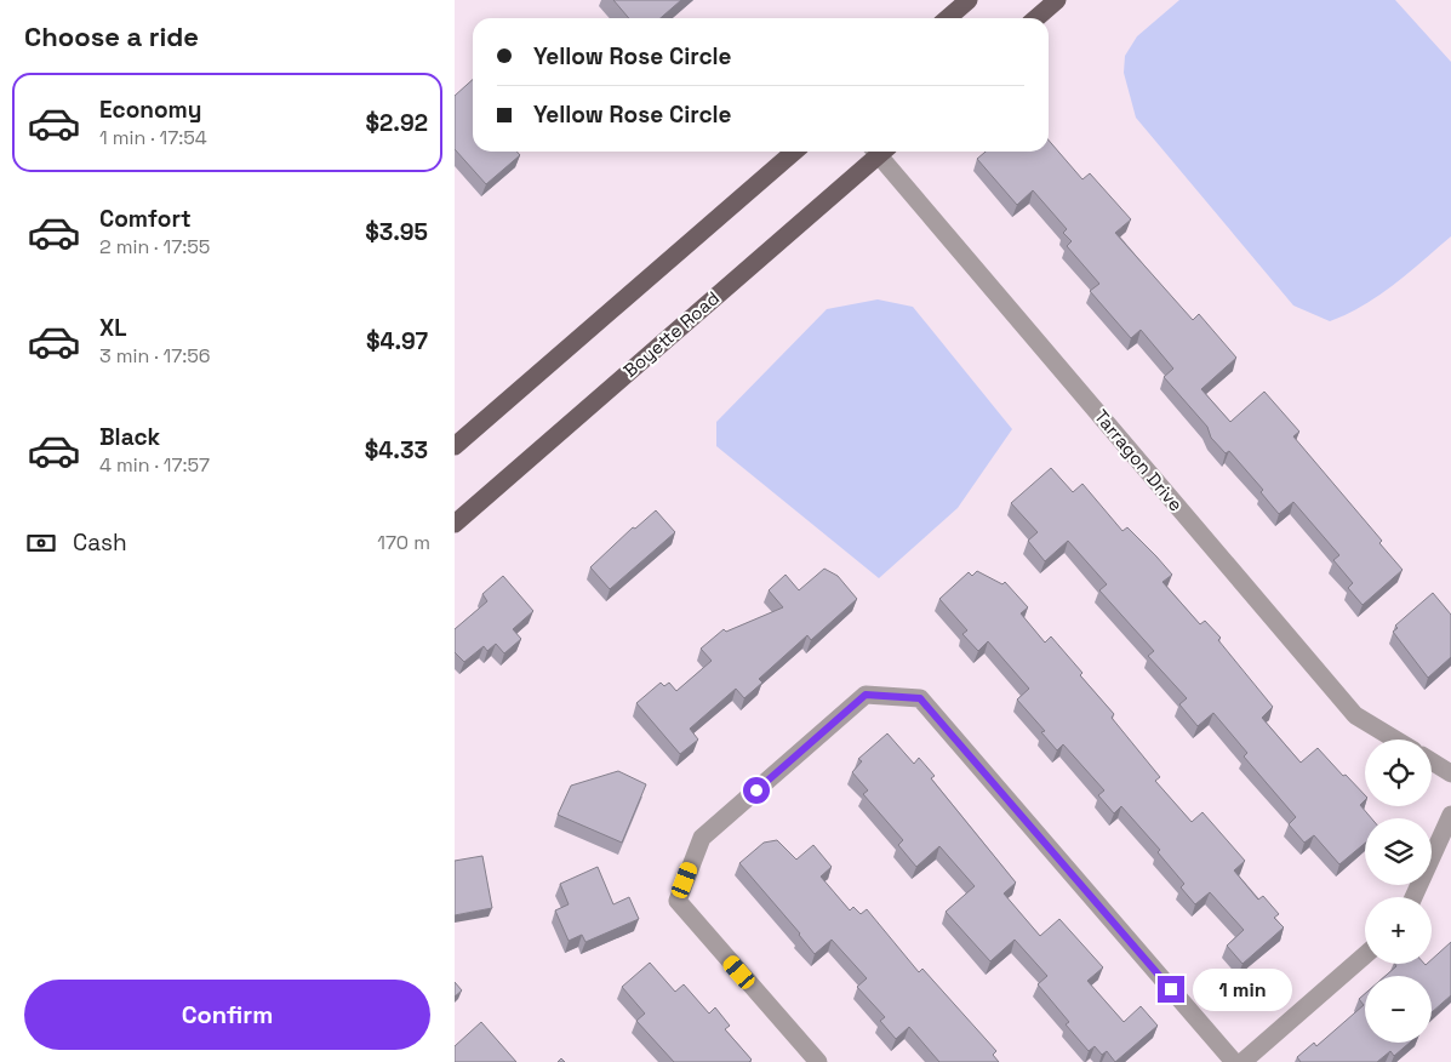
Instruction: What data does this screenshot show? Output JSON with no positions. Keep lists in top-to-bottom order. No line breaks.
{"streets":{"main road":["Boyette Road"],"street":["Tarragon Drive"]},"page":{"heading":"Choose a ride","banner":["Yellow Rose Circle","Yellow Rose Circle"],"list":[{"name":"Economy","note":"1 min · 17:54","value":"$2.92"},{"name":"Comfort","note":"2 min · 17:55","value":"$3.95"},{"name":"XL","note":"3 min · 17:56","value":"$4.97"},{"name":"Black","note":"4 min · 17:57","value":"$4.33"}],"pay":["Cash","170 m"],"map_buttons":["+","−"],"buttons":"Confirm","bubble":"1 min"}}
